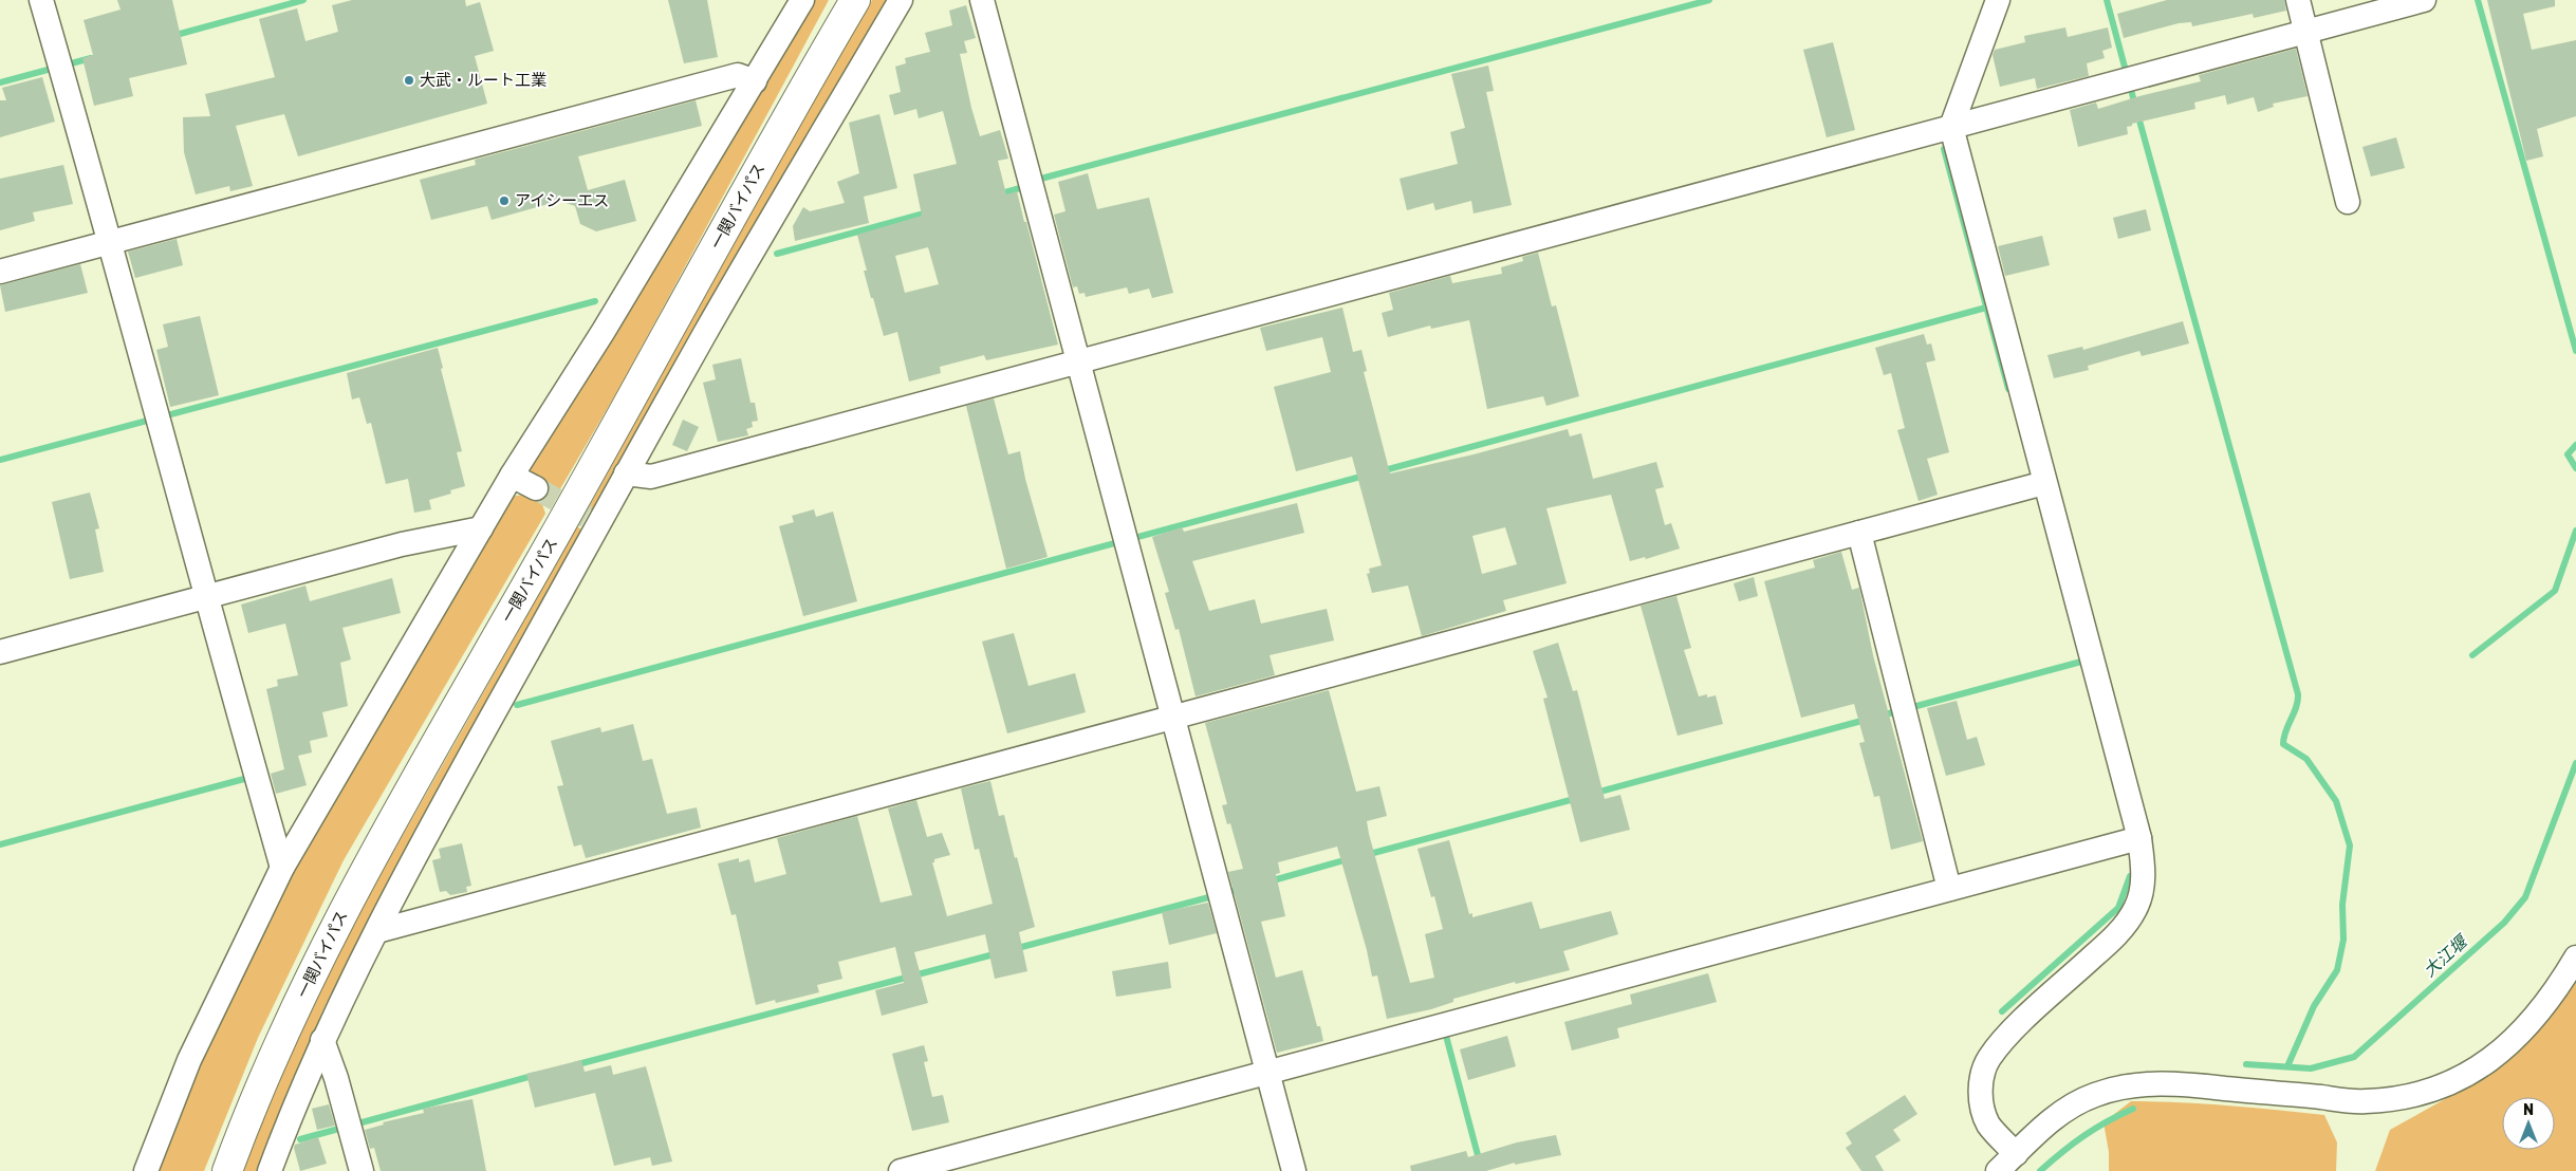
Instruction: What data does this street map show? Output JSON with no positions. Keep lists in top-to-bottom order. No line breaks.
{"streets":{"highway":["一関バイパス"]},"water":["大江堰"],"places":["大武・ルート工業","アイシーエス"],"north":"top"}
